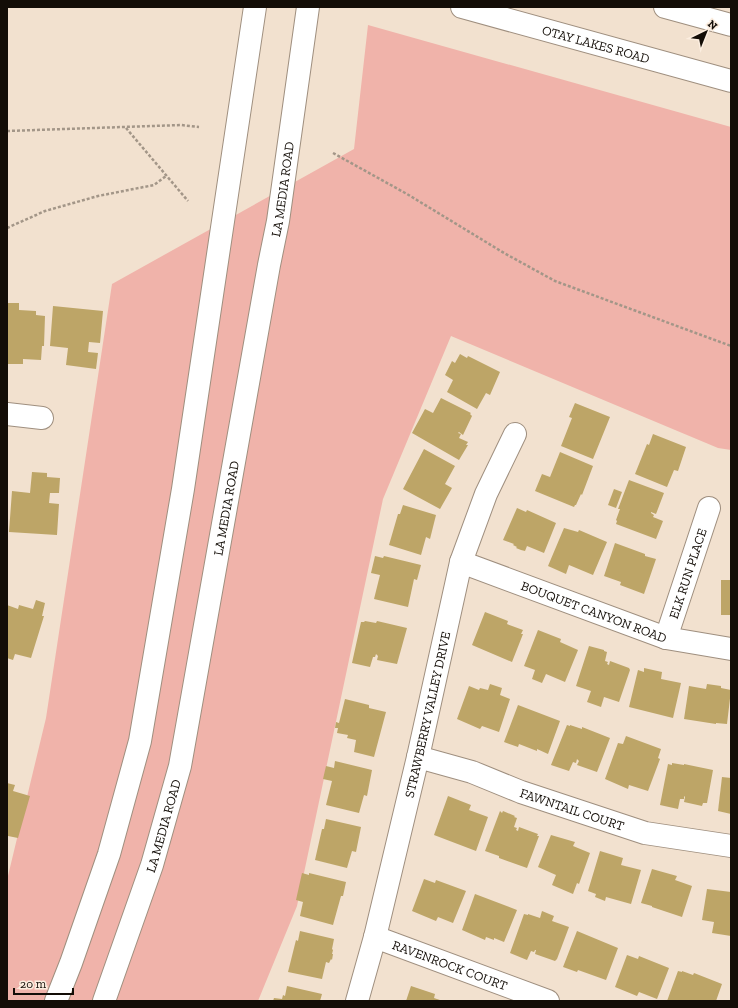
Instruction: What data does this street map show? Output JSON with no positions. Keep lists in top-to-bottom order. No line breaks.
{"streets":{"main road":["OTAY LAKES ROAD","LA MEDIA ROAD","ELK RUN PLACE","BOUQUET CANYON ROAD","STRAWBERRY VALLEY DRIVE","FAWNTAIL COURT","RAVENROCK COURT"]},"crossings":[["ELK RUN PLACE","BOUQUET CANYON ROAD"],["BOUQUET CANYON ROAD","STRAWBERRY VALLEY DRIVE"],["STRAWBERRY VALLEY DRIVE","FAWNTAIL COURT"],["STRAWBERRY VALLEY DRIVE","RAVENROCK COURT"]],"scale_bar":"20 m","north":"top right"}
